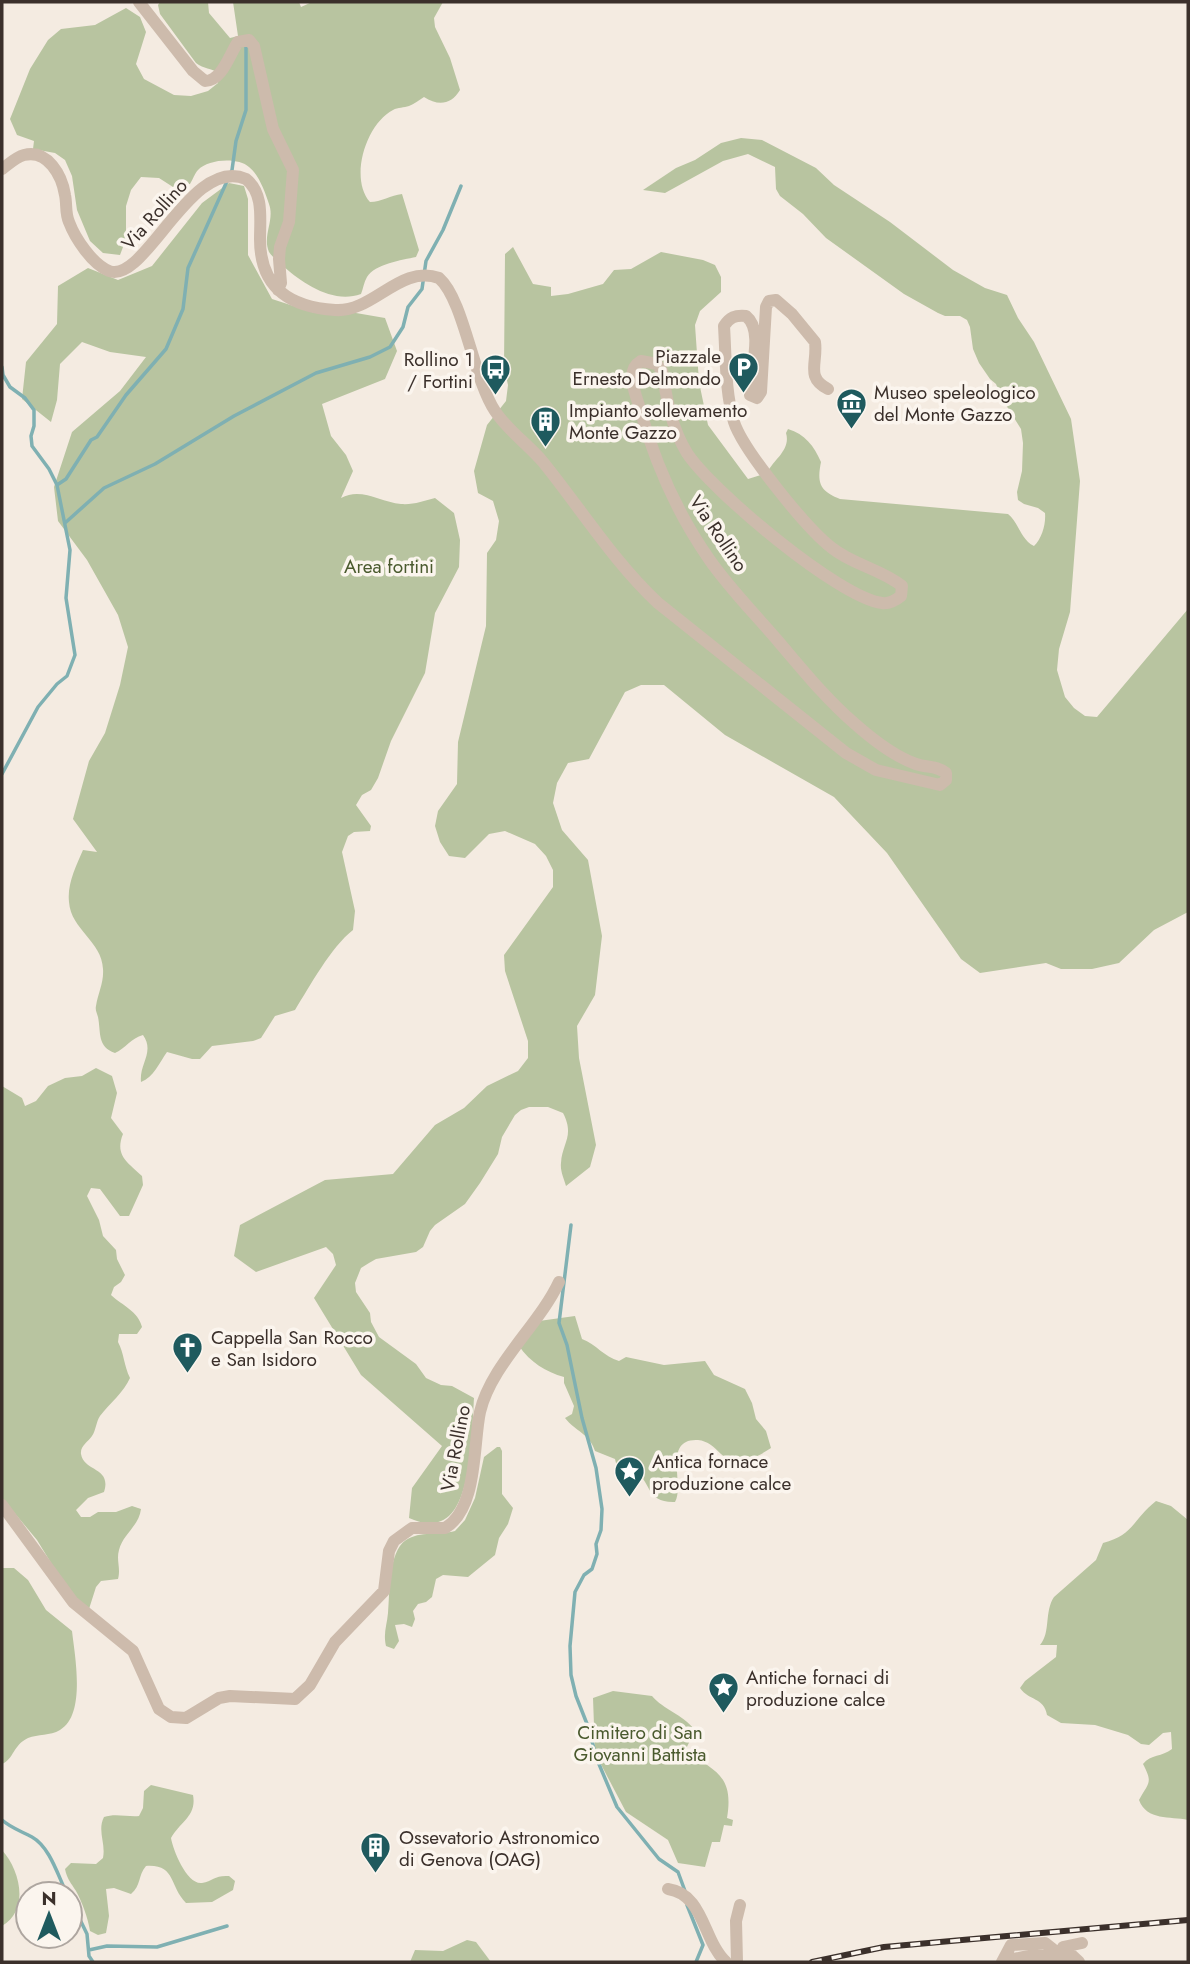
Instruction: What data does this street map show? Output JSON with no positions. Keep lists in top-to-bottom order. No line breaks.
{"streets":{"street":["Via Rollino"]},"parks":["Area fortini","Cimitero di San Giovanni Battista"],"places":{"parking":["Piazzale Ernesto Delmondo"],"bus stop":["Rollino 1 / Fortini"],"museum":["Museo speleologico del Monte Gazzo"],"building":["Impianto sollevamento Monte Gazzo","Ossevatorio Astronomico di Genova (OAG)"],"church":["Cappella San Rocco e San Isidoro"],"place":["Antica fornace produzione calce","Antiche fornaci di produzione calce"]},"north":"top"}
